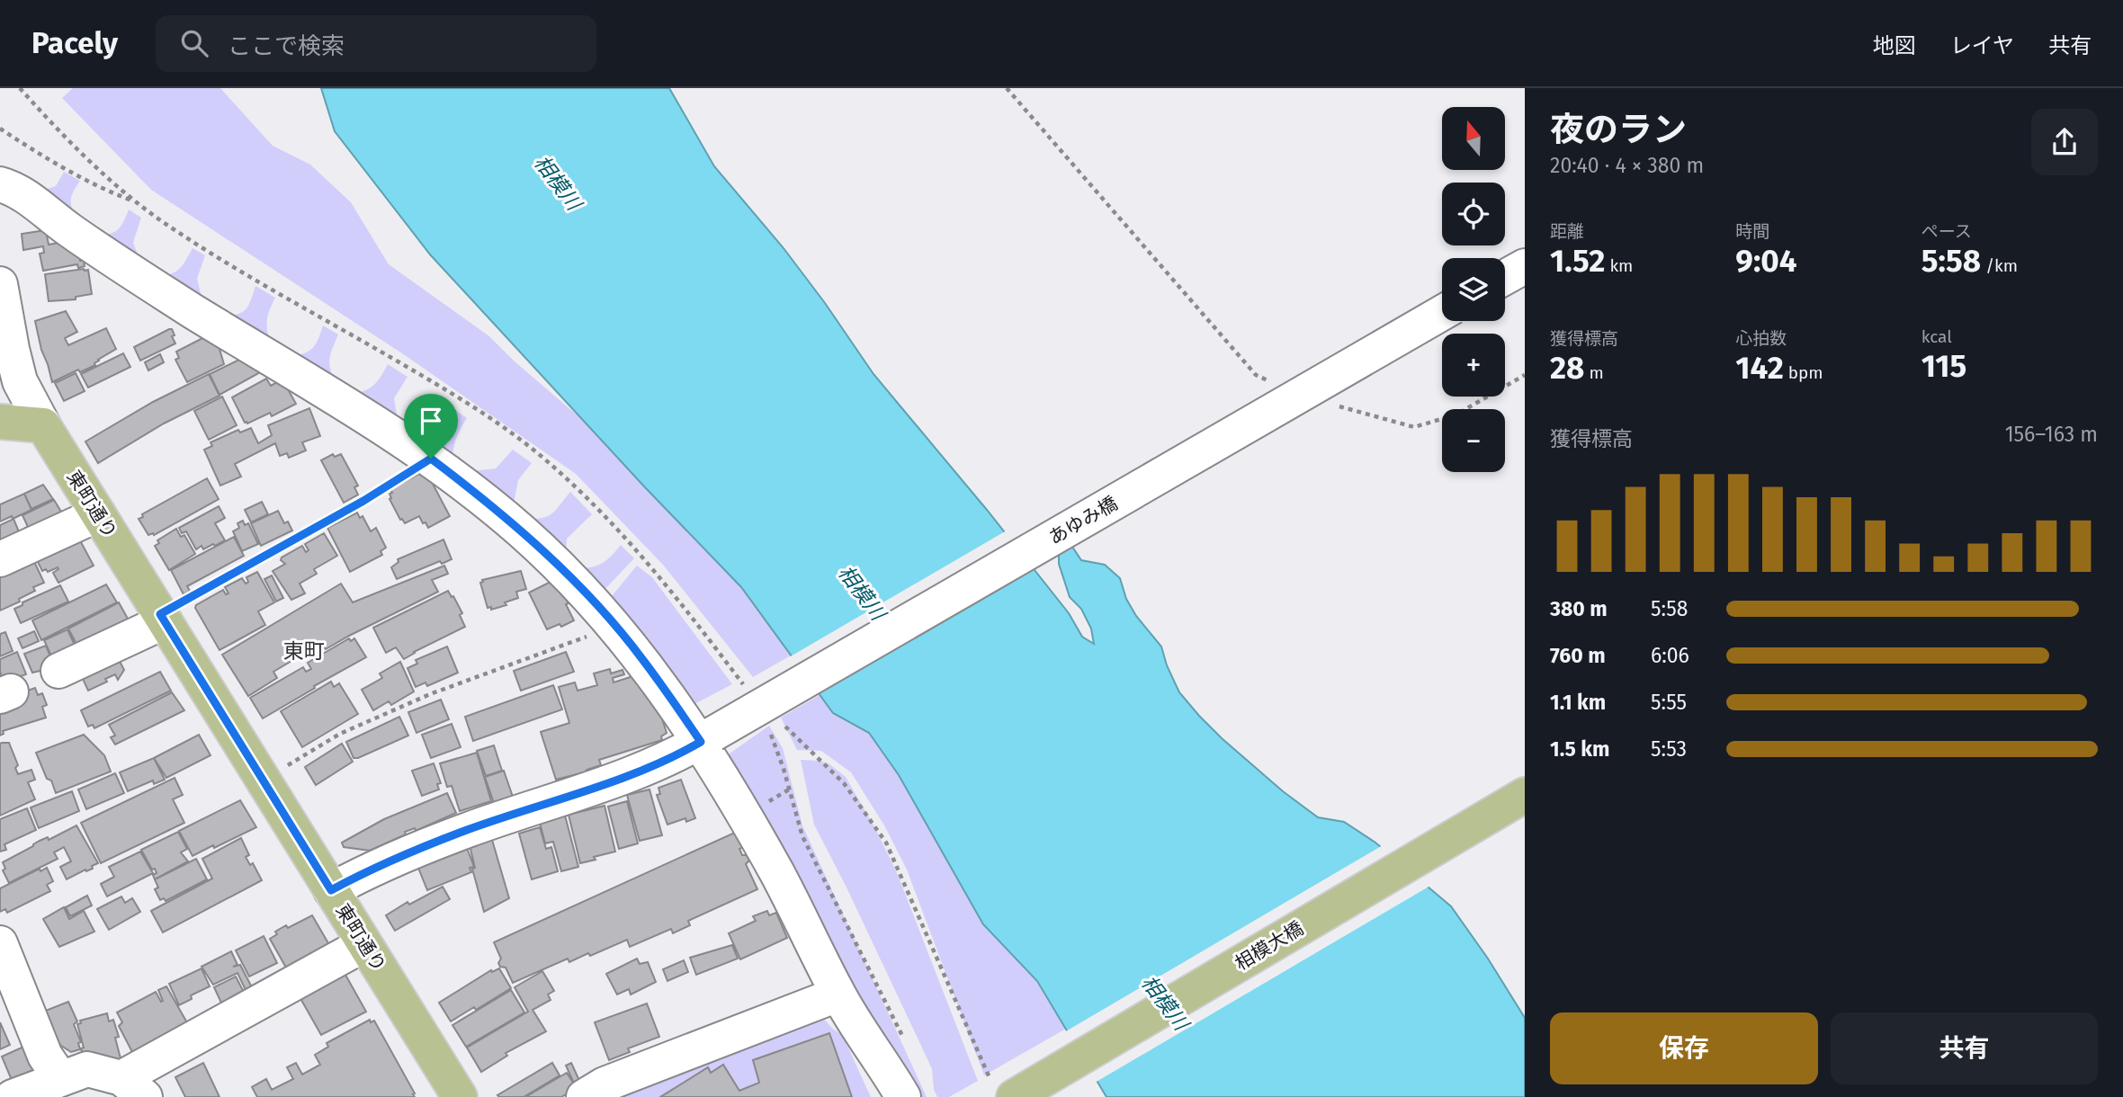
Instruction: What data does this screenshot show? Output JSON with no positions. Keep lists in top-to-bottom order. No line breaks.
{"streets":{"main road":["東町通り","相模大橋"],"street":["あゆみ橋"]},"crossings":[["東町通り","あゆみ橋"]],"districts":["東町"],"water":["相模川"],"north":"top","page":{"header":"Pacely","search":"ここで検索","nav":["地図","レイヤ","共有"],"heading":["夜のラン","20:40 · 4 × 380 m"],"map_buttons":["+","−"],"stats":[["距離","1.52 km"],["時間","9:04"],["ペース","5:58 /km"],["獲得標高","28 m"],["心拍数","142 bpm"],["kcal","115"]],"chart":["獲得標高","156–163 m"],"list":[{"name":"380 m","note":"5:58"},{"name":"760 m","note":"6:06"},{"name":"1.1 km","note":"5:55"},{"name":"1.5 km","note":"5:53"}],"buttons":["保存","共有"]}}
